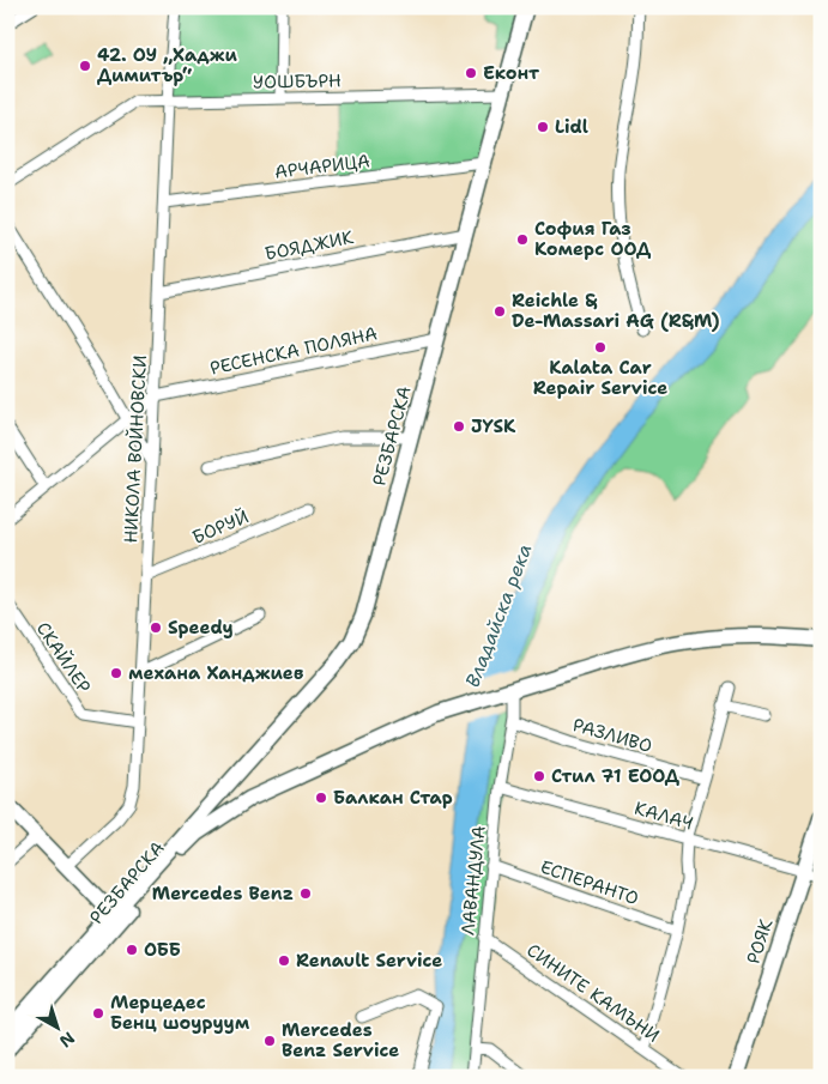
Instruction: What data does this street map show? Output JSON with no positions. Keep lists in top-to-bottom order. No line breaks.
{"streets":{"street":["УОШБЪРН","АРЧАРИЦА","БОЯДЖИК","РЕСЕНСКА ПОЛЯНА","РЕЗБАРСКА","НИКОЛА ВОЙНОВСКИ","БОРУЙ","СКАЙЛЕР","РАЗЛИВО","КАЛАЧ","ЛАВАНДУЛА","ЕСПЕРАНТО","РОЯК","СИНИТЕ КАМЪНИ"]},"crossings":[["УОШБЪРН","РЕЗБАРСКА"],["УОШБЪРН","НИКОЛА ВОЙНОВСКИ"],["АРЧАРИЦА","РЕЗБАРСКА"],["АРЧАРИЦА","НИКОЛА ВОЙНОВСКИ"],["БОЯДЖИК","РЕЗБАРСКА"],["БОЯДЖИК","НИКОЛА ВОЙНОВСКИ"],["РЕСЕНСКА ПОЛЯНА","РЕЗБАРСКА"],["РЕСЕНСКА ПОЛЯНА","НИКОЛА ВОЙНОВСКИ"],["НИКОЛА ВОЙНОВСКИ","БОРУЙ"],["НИКОЛА ВОЙНОВСКИ","СКАЙЛЕР"],["РАЗЛИВО","ЛАВАНДУЛА"],["КАЛАЧ","ЛАВАНДУЛА"],["КАЛАЧ","РОЯК"],["ЛАВАНДУЛА","ЕСПЕРАНТО"],["ЛАВАНДУЛА","СИНИТЕ КАМЪНИ"]],"water":["Владайска река"],"places":["42. ОУ „Хаджи Димитър“","Еконт","Lidl","София Газ Комерс ООД","Reichle & De-Massari AG (R&M)","Kalata Car Repair Service","JYSK","Speedy","механа Ханджиев","Стил 71 ЕООД","Балкан Стар","Mercedes Benz","ОББ","Renault Service","Мерцедес Бенц шоуруум","Mercedes Benz Service"],"north":"bottom right"}
